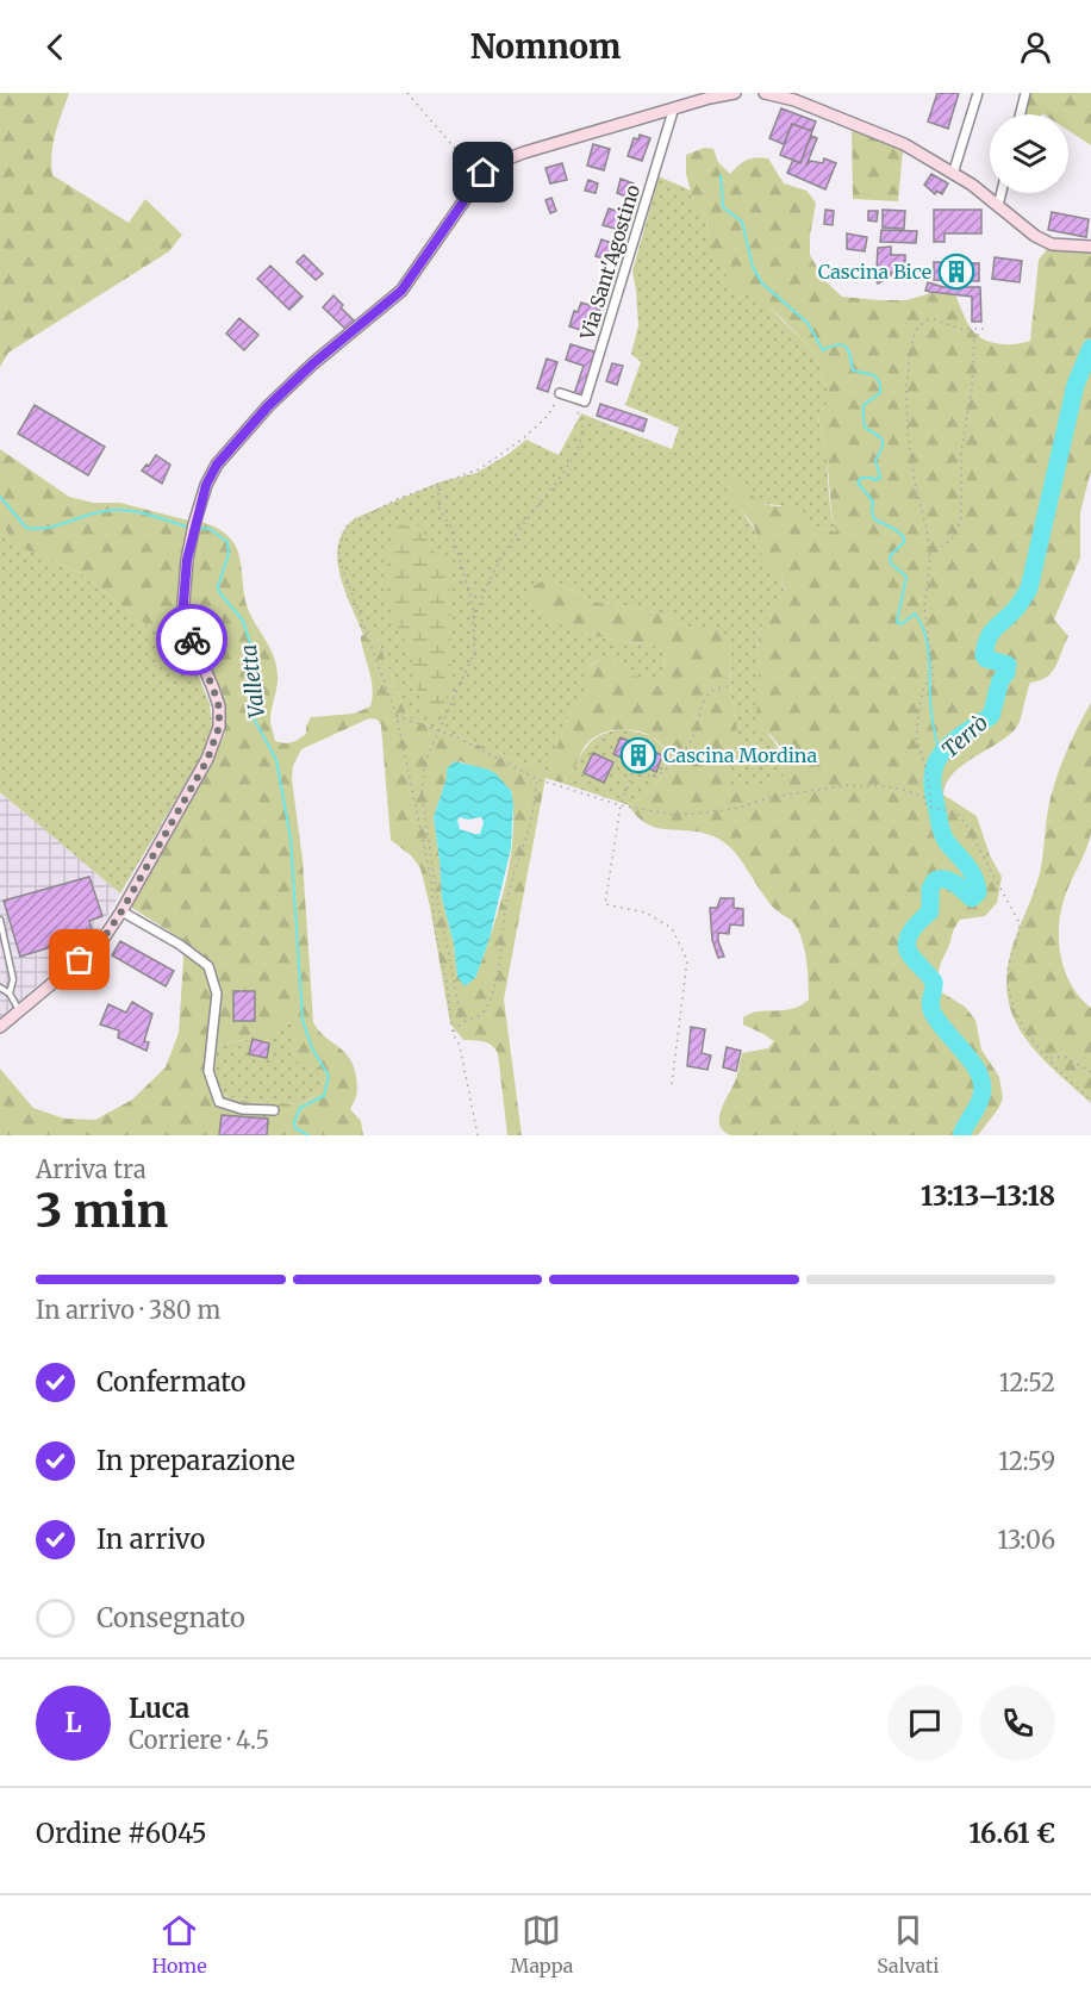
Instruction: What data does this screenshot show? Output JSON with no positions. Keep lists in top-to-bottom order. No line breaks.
{"streets":{"street":["Via Sant'Agostino"]},"water":["Valletta","Terrò"],"places":{"building":["Cascina Bice","Cascina Mordina"]},"page":{"header":"Nomnom","heading":["3 min","Arriva tra","13:13–13:18"],"panel":["Luca","Corriere · 4.5","Ordine #6045","16.61 €"],"bar":"In arrivo · 380 m","list":[["Confermato","12:52"],["In preparazione","12:59"],["In arrivo","13:06"],"Consegnato"],"round":"L","tabs":["Home","Mappa","Salvati"]}}
